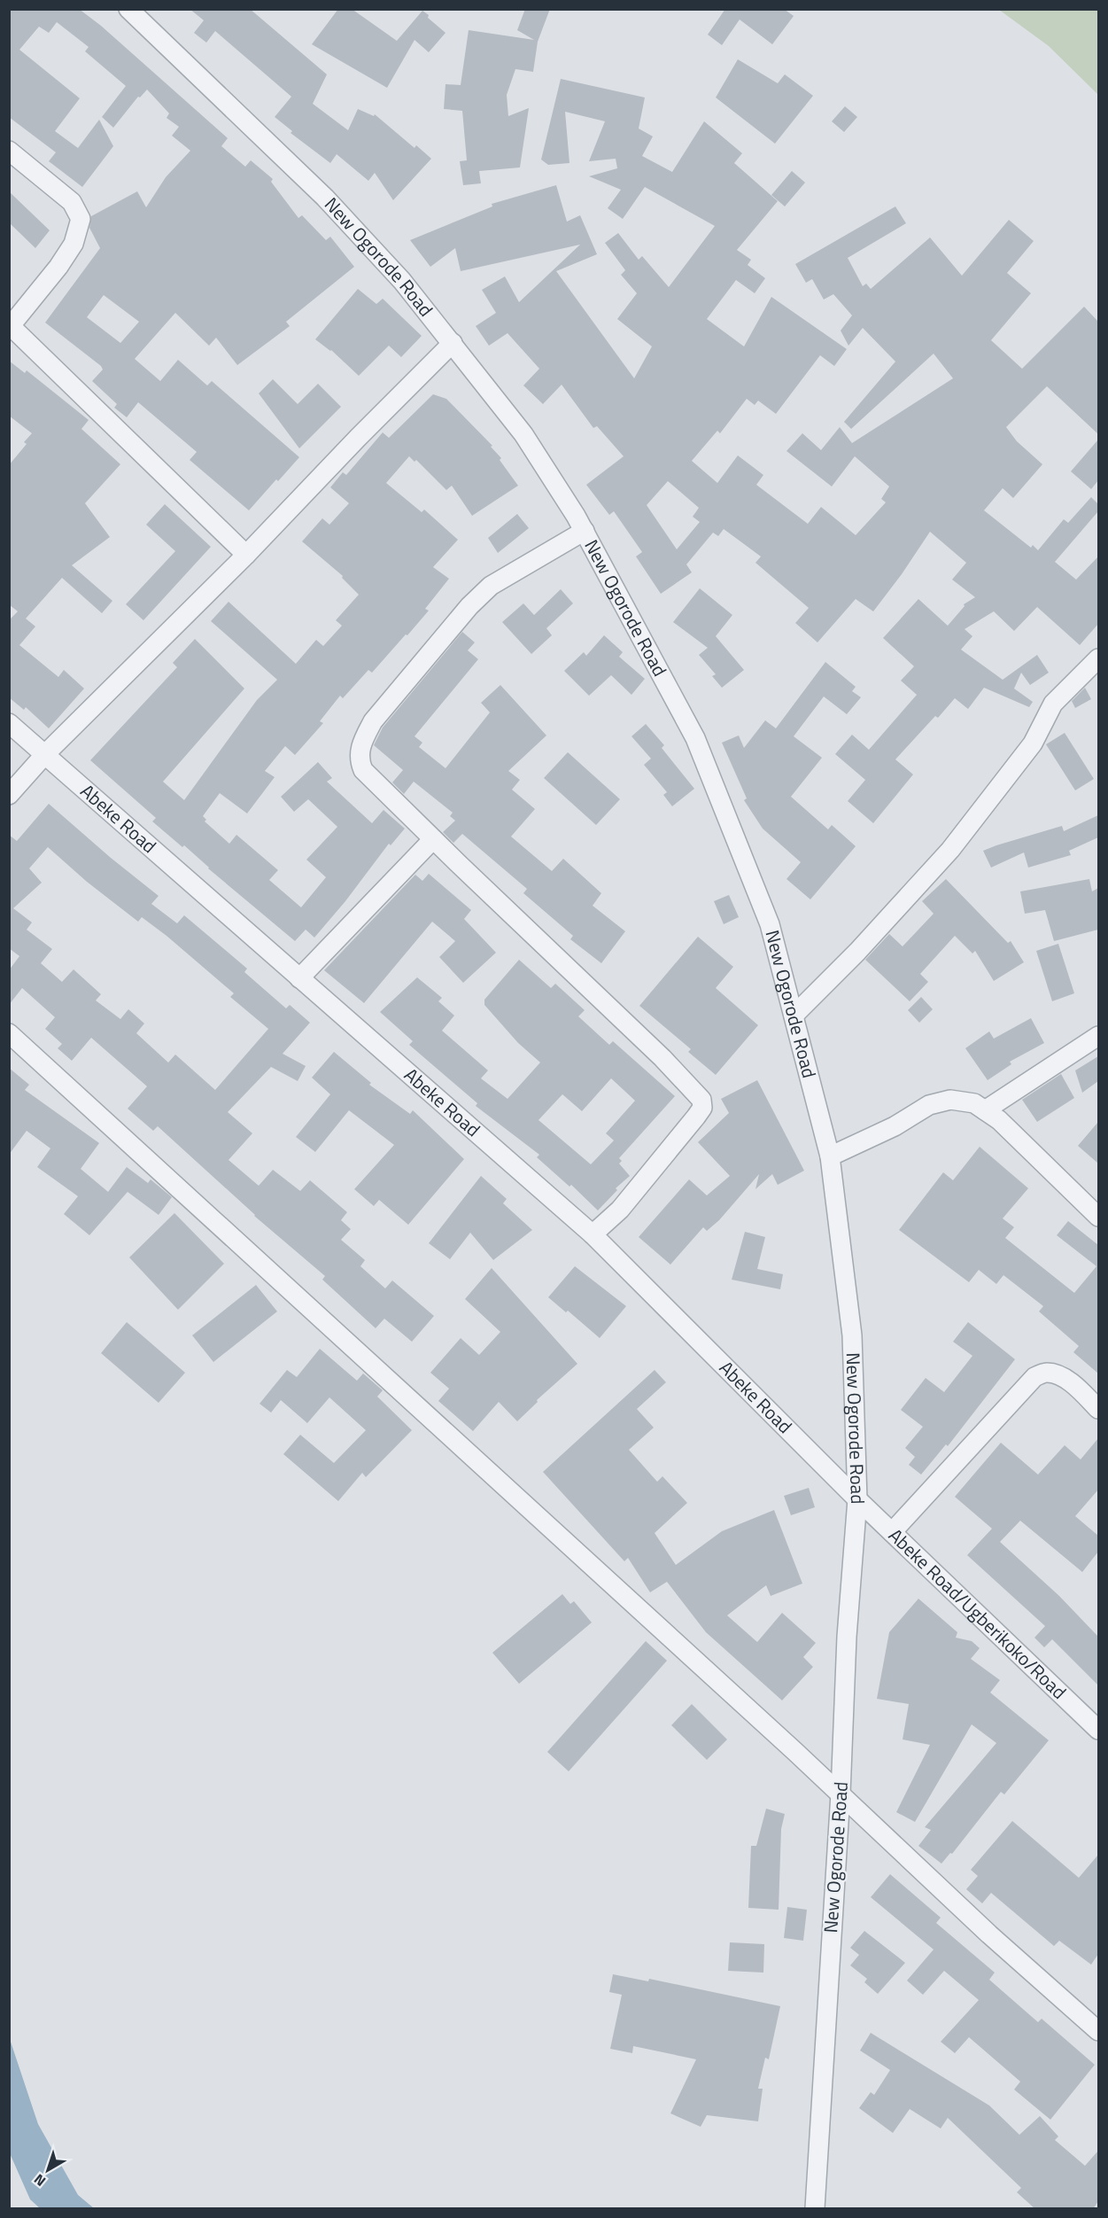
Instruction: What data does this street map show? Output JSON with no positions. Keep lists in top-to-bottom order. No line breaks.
{"streets":{"street":["New Ogorode Road","Abeke Road","Abeke Road/Ugberikoko/Road"]},"crossings":[["New Ogorode Road","Abeke Road"],["New Ogorode Road","Abeke Road/Ugberikoko/Road"],["Abeke Road","Abeke Road/Ugberikoko/Road"]],"north":"bottom left"}
